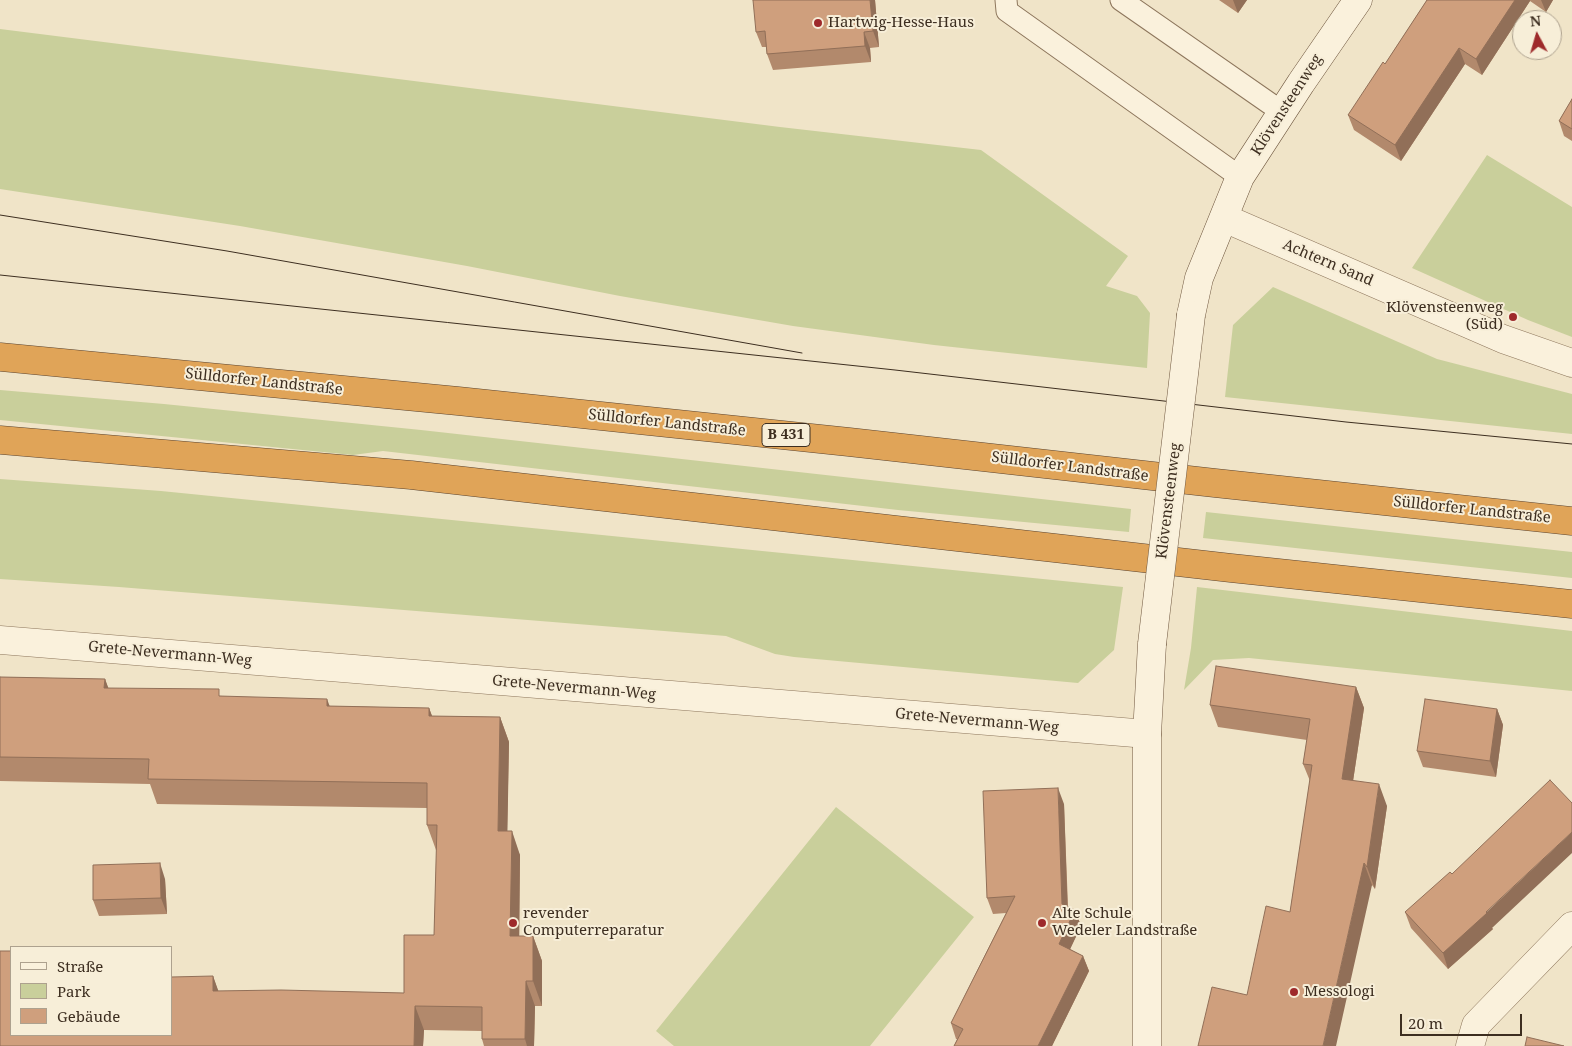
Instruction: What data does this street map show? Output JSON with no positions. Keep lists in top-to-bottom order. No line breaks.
{"streets":{"highway":["Sülldorfer Landstraße","B 431"],"street":["Klövensteenweg","Achtern Sand","Grete-Nevermann-Weg"]},"crossings":[["Klövensteenweg","Achtern Sand"],["Klövensteenweg","Grete-Nevermann-Weg"]],"places":["Hartwig-Hesse-Haus","Klövensteenweg (Süd)","revender Computerreparatur","Alte Schule Wedeler Landstraße","Messologi"],"legend":["Straße","Park","Gebäude"],"scale_bar":"20 m","north":"top"}
